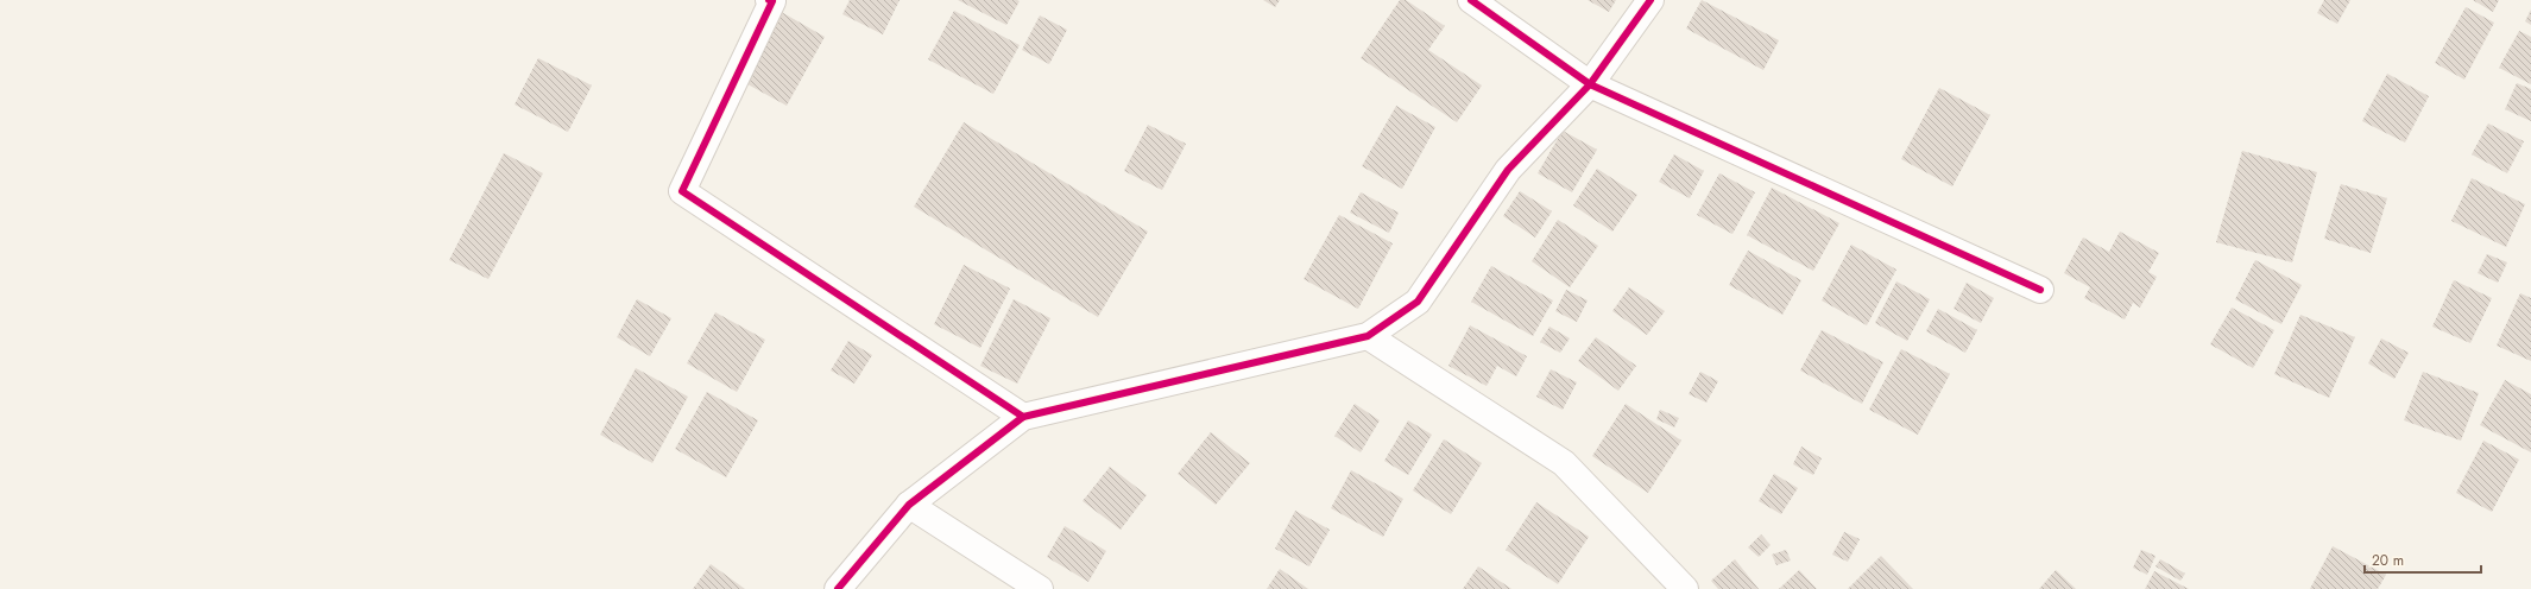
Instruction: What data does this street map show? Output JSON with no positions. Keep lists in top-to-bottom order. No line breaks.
{"scale_bar":"20 m"}
